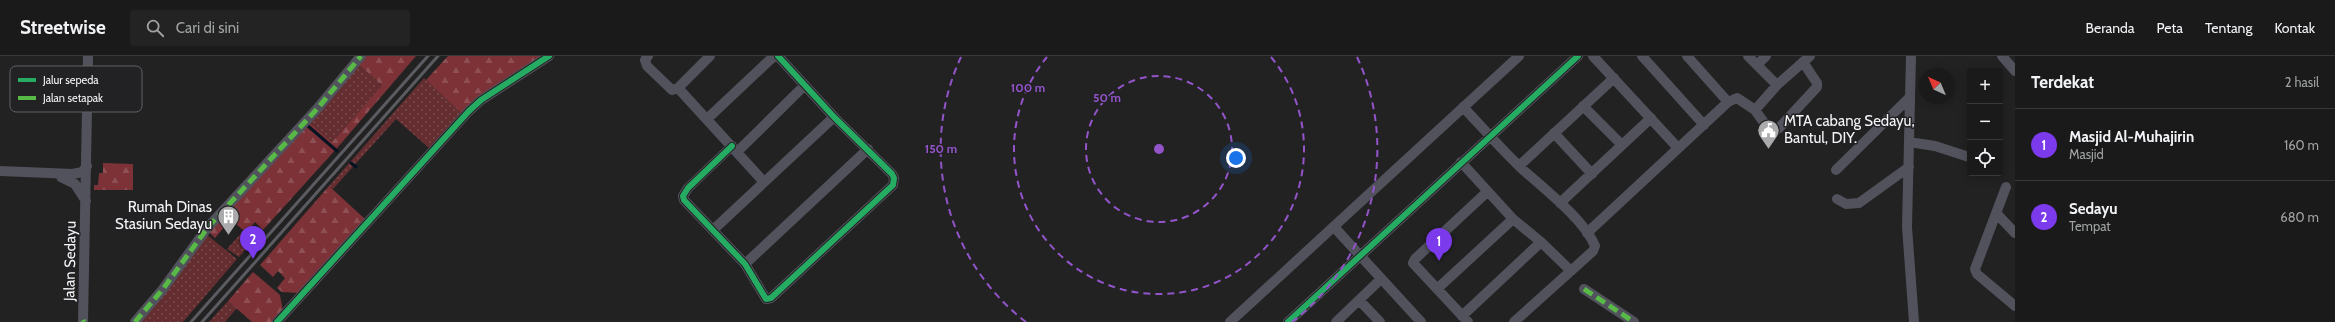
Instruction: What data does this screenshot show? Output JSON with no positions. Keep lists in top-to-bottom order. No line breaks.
{"streets":{"street":["Jalan Sedayu"]},"places":{"public building":["MTA cabang Sedayu, Bantul, DIY."],"building":["Rumah Dinas Stasiun Sedayu"]},"legend":["Jalur sepeda","Jalan setapak"],"north":"top left","page":{"header":"Streetwise","search":"Cari di sini","nav":["Beranda","Peta","Tentang","Kontak"],"heading":["Terdekat","2 hasil"],"map_buttons":["+","−"],"list":[{"mark":"1","name":"Masjid Al-Muhajirin","note":"Masjid","value":"160 m"},{"mark":"2","name":"Sedayu","note":"Tempat","value":"680 m"}],"pins":["2","1"]},"rings":["100 m","50 m","150 m"]}
